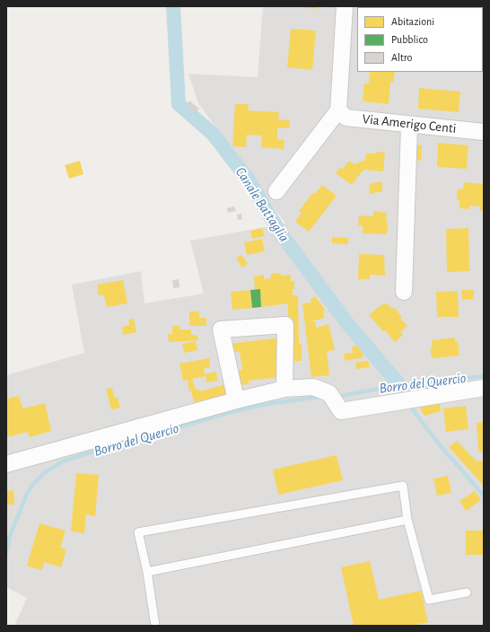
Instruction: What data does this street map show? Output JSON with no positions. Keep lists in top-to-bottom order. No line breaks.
{"streets":{"street":["Via Amerigo Centi"]},"water":["Canale Battaglia","Borro del Quercio"],"legend":["Abitazioni","Pubblico","Altro"]}
